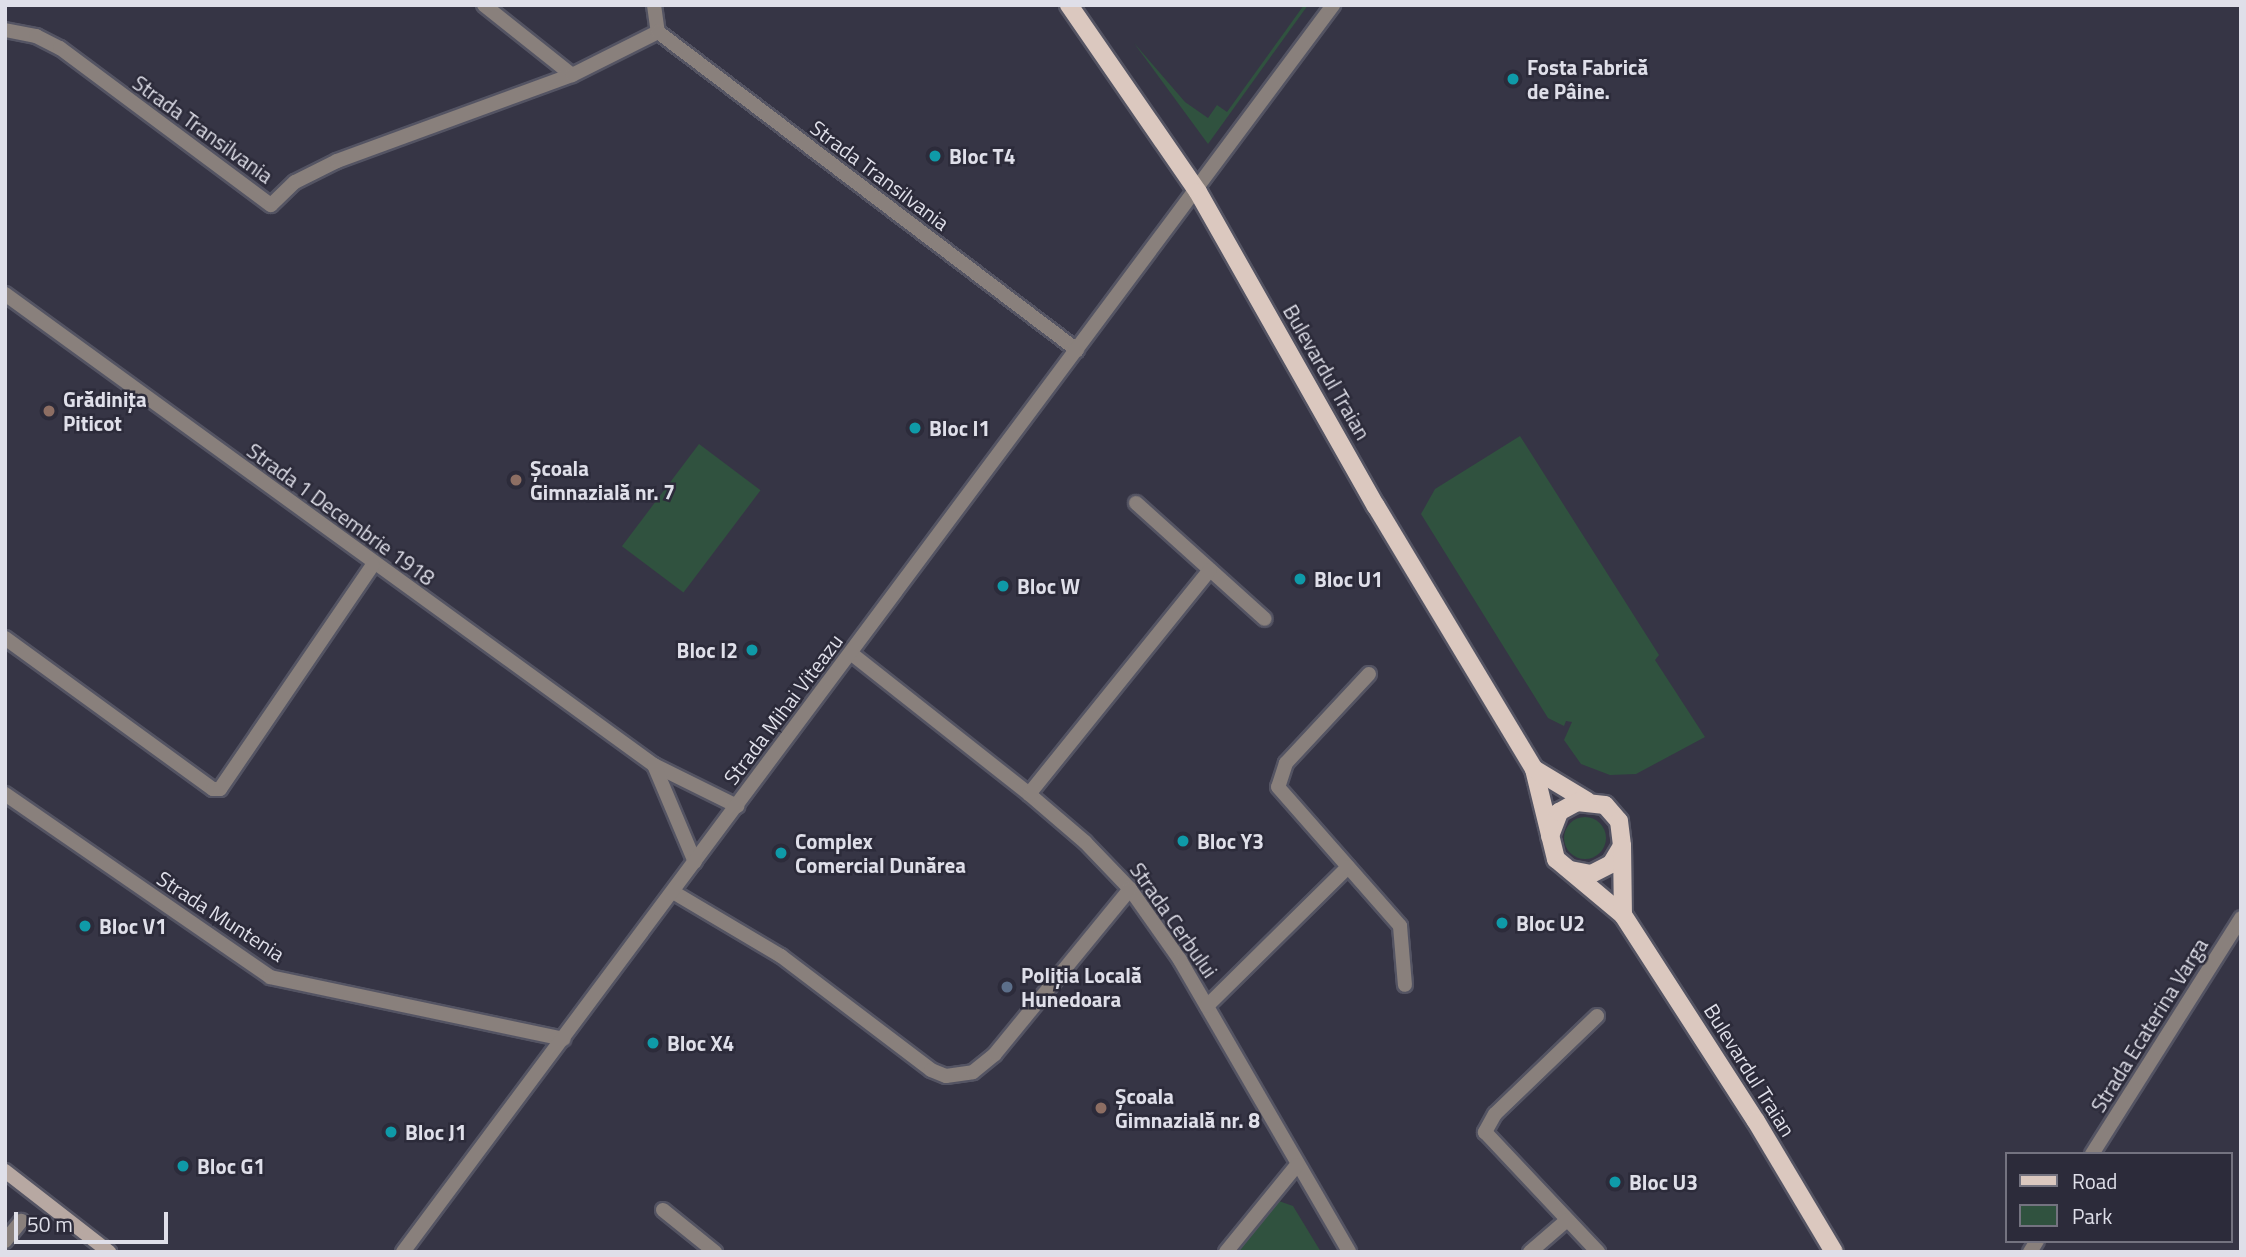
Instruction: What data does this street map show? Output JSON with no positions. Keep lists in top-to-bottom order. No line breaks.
{"streets":{"main road":["Bulevardul Traian"],"street":["Strada Transilvania","Strada 1 Decembrie 1918","Strada Mihai Viteazu","Strada Muntenia","Strada Cerbului","Strada Ecaterina Varga"]},"crossings":[["Strada Transilvania","Strada Mihai Viteazu"],["Bulevardul Traian","Strada Mihai Viteazu"],["Strada 1 Decembrie 1918","Strada Mihai Viteazu"],["Strada Mihai Viteazu","Strada Muntenia"],["Strada Mihai Viteazu","Strada Cerbului"]],"places":["Fosta Fabrică de Pâine.","Bloc T4","Grădinița Piticot","Bloc I1","Școala Gimnazială nr. 7","Bloc U1","Bloc W","Bloc I2","Bloc Y3","Complex Comercial Dunărea","Bloc U2","Bloc V1","Poliția Locală Hunedoara","Bloc X4","Școala Gimnazială nr. 8","Bloc J1","Bloc G1","Bloc U3"],"legend":["Road","Park"],"scale_bar":"50 m"}
